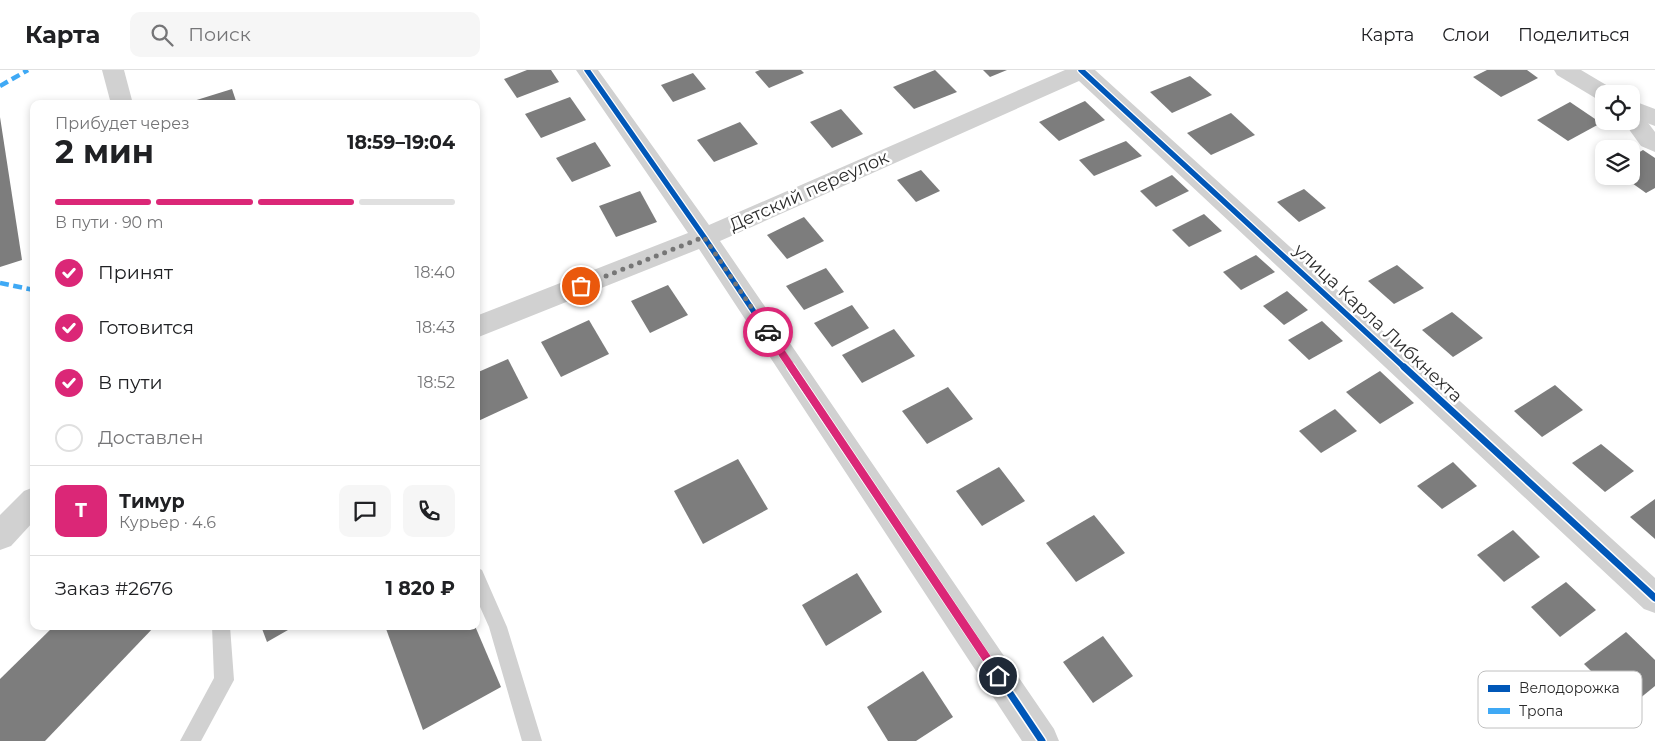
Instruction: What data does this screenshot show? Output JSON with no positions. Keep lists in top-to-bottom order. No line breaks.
{"streets":{"street":["Детский переулок","улица Карла Либкнехта"]},"crossings":[["Детский переулок","улица Карла Либкнехта"]],"legend":["Велодорожка","Тропа"],"page":{"header":"Карта","search":"Поиск","nav":["Карта","Слои","Поделиться"],"heading":["2 мин","Прибудет через","18:59–19:04"],"panel":["Тимур","Курьер · 4.6","Заказ #2676","1 820 ₽"],"bar":"В пути · 90 m","list":[["Принят","18:40"],["Готовится","18:43"],["В пути","18:52"],"Доставлен"],"round":"Т"}}
